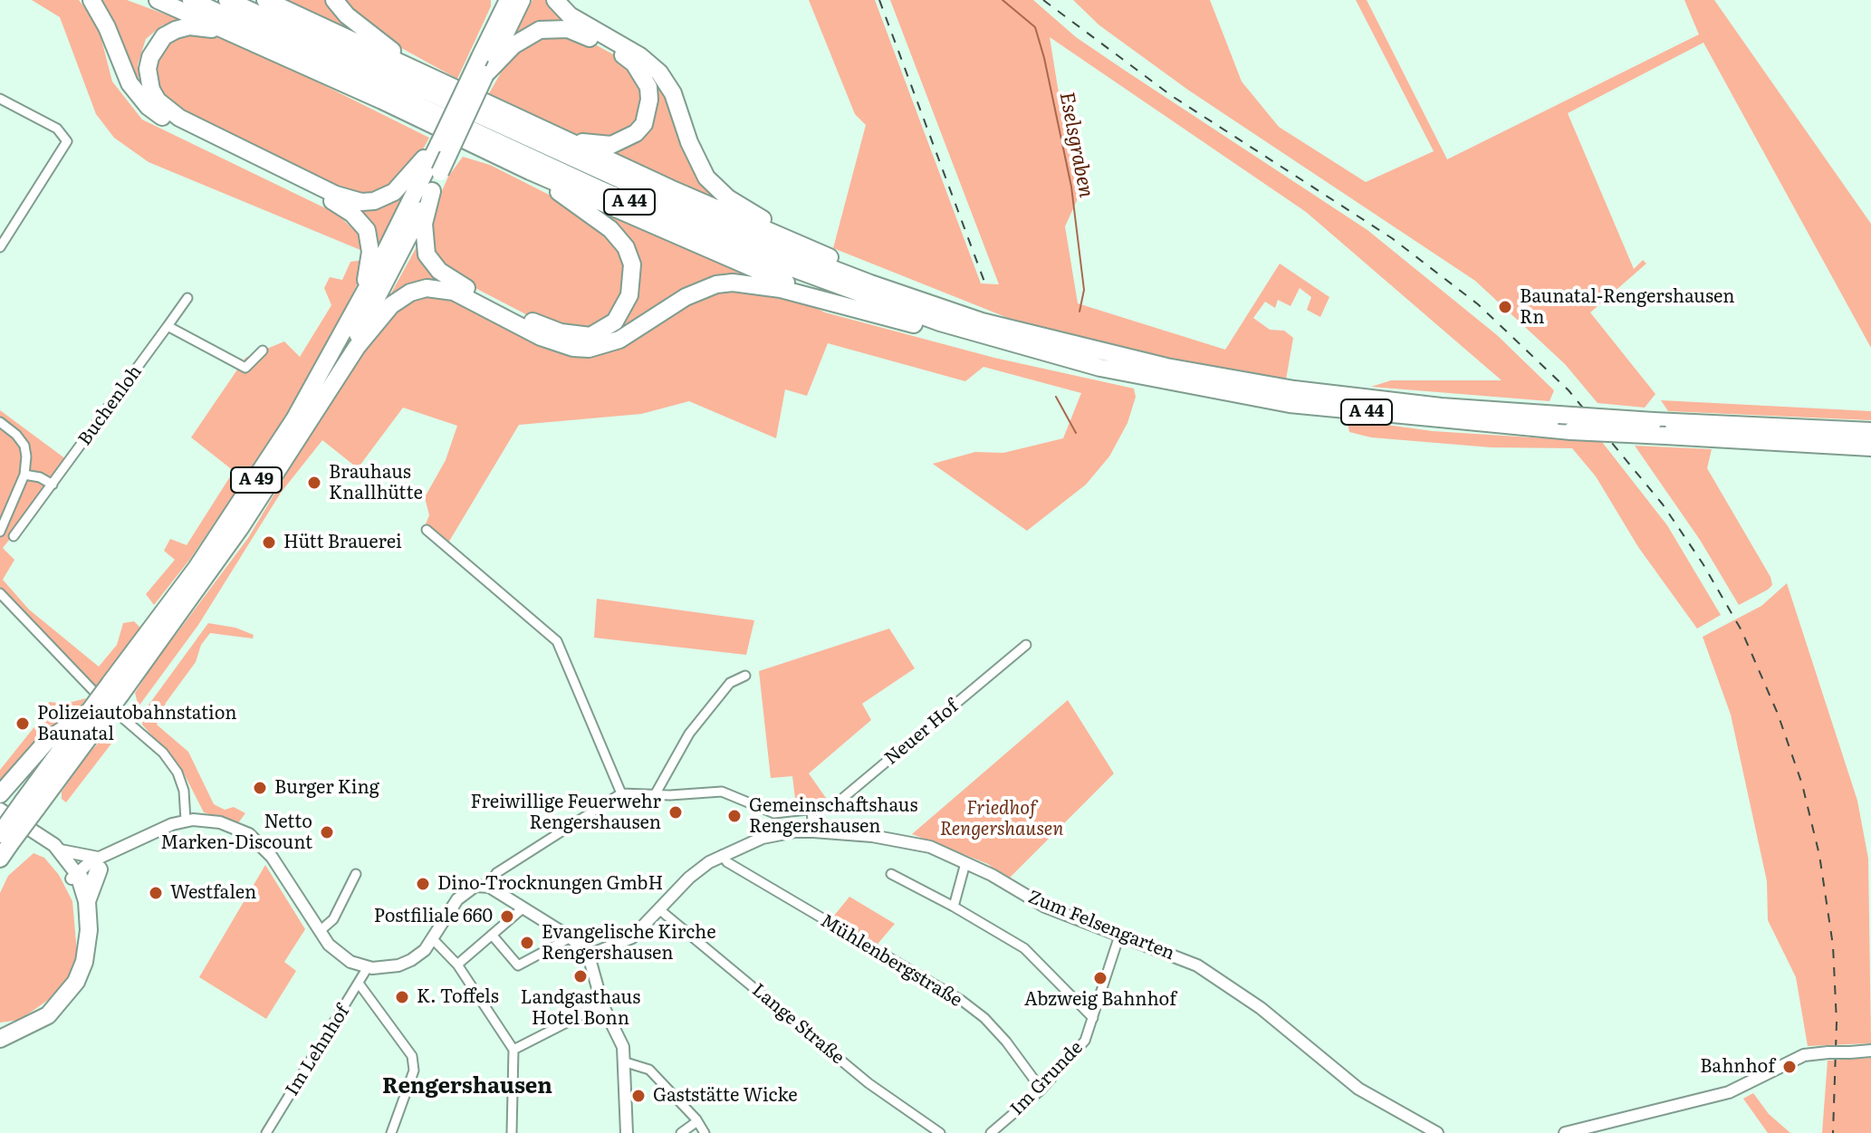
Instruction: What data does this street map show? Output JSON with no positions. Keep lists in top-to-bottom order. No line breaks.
{"streets":{"highway":["A 44","A 49"],"street":["Buchenloh","Neuer Hof","Zum Felsengarten","Mühlenbergstraße","Lange Straße","Im Lehnhof","Im Grunde"]},"crossings":[["Zum Felsengarten","Mühlenbergstraße"],["Zum Felsengarten","Lange Straße"],["Zum Felsengarten","Im Grunde"],["Mühlenbergstraße","Im Grunde"]],"districts":["Rengershausen"],"water":["Eselsgraben"],"parks":["Friedhof Rengershausen"],"places":["Baunatal-Rengershausen Rn","Brauhaus Knallhütte","Hütt Brauerei","Polizeiautobahnstation Baunatal","Burger King","Freiwillige Feuerwehr Rengershausen","Gemeinschaftshaus Rengershausen","Netto Marken-Discount","Dino-Trocknungen GmbH","Westfalen","Postfiliale 660","Evangelische Kirche Rengershausen","Landgasthaus Hotel Bonn","Abzweig Bahnhof","K. Toffels","Bahnhof","Gaststätte Wicke"]}
